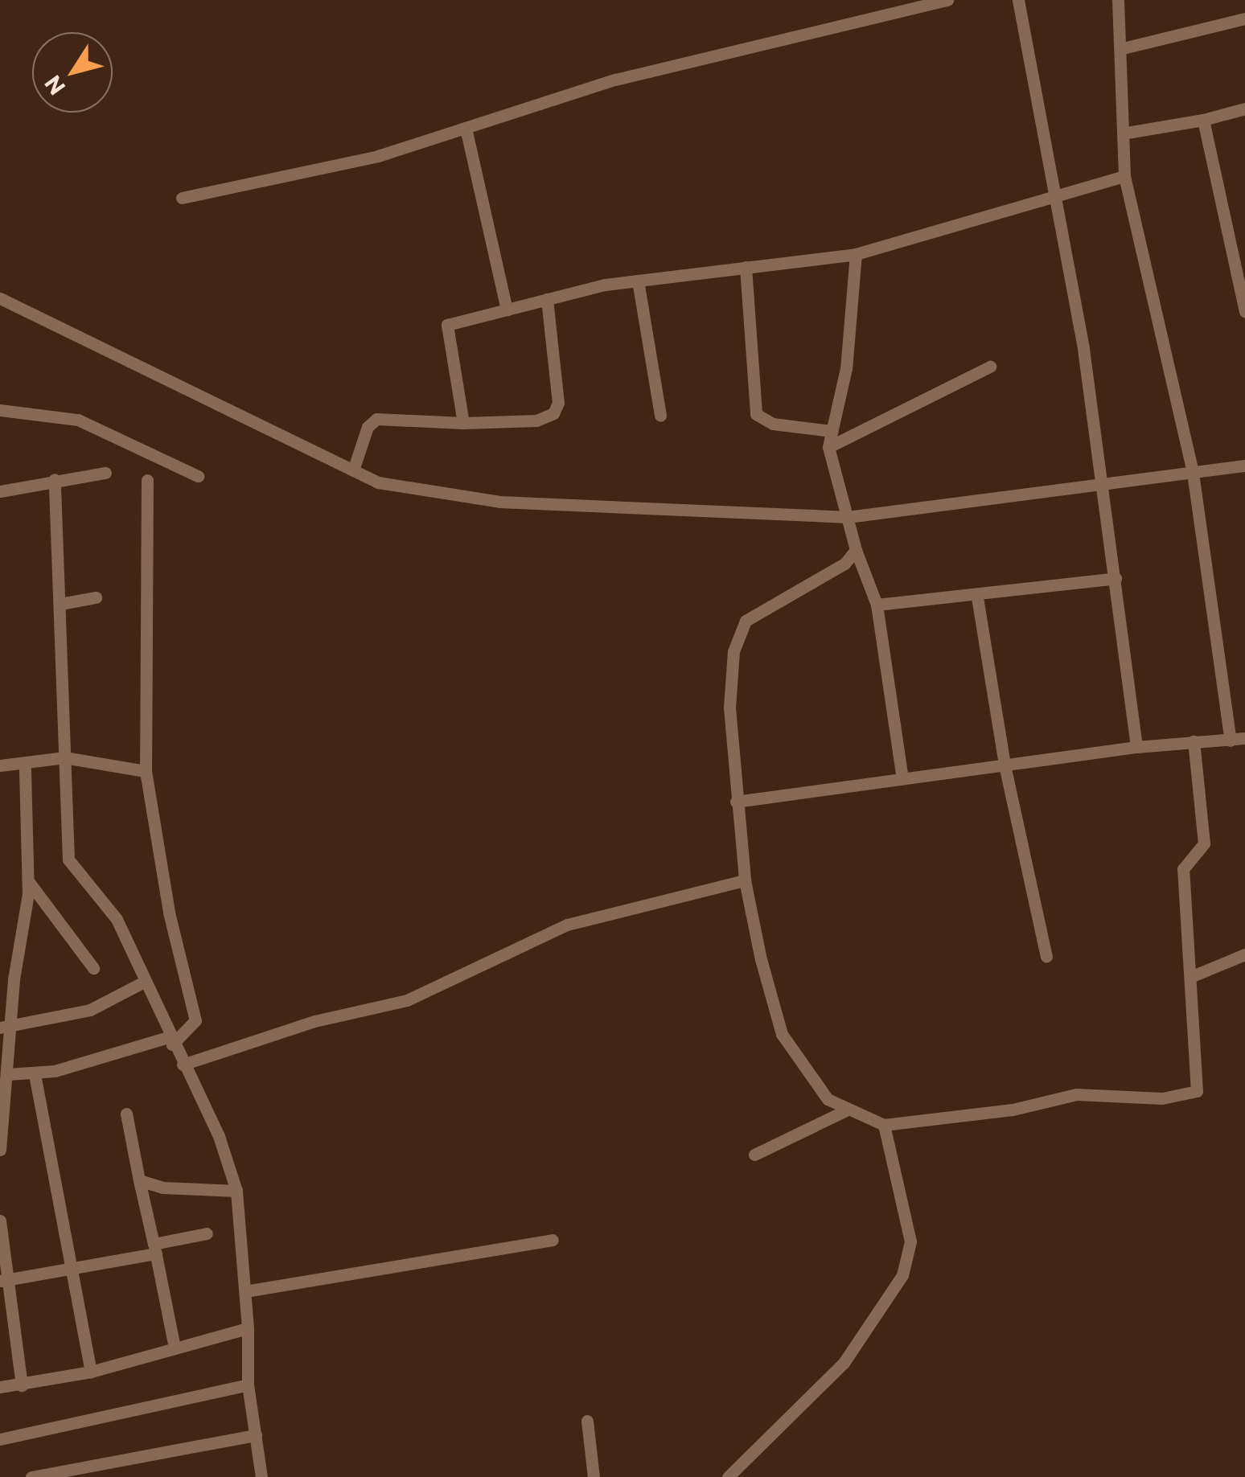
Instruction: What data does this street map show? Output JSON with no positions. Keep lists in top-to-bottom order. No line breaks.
{"north":"bottom left"}
